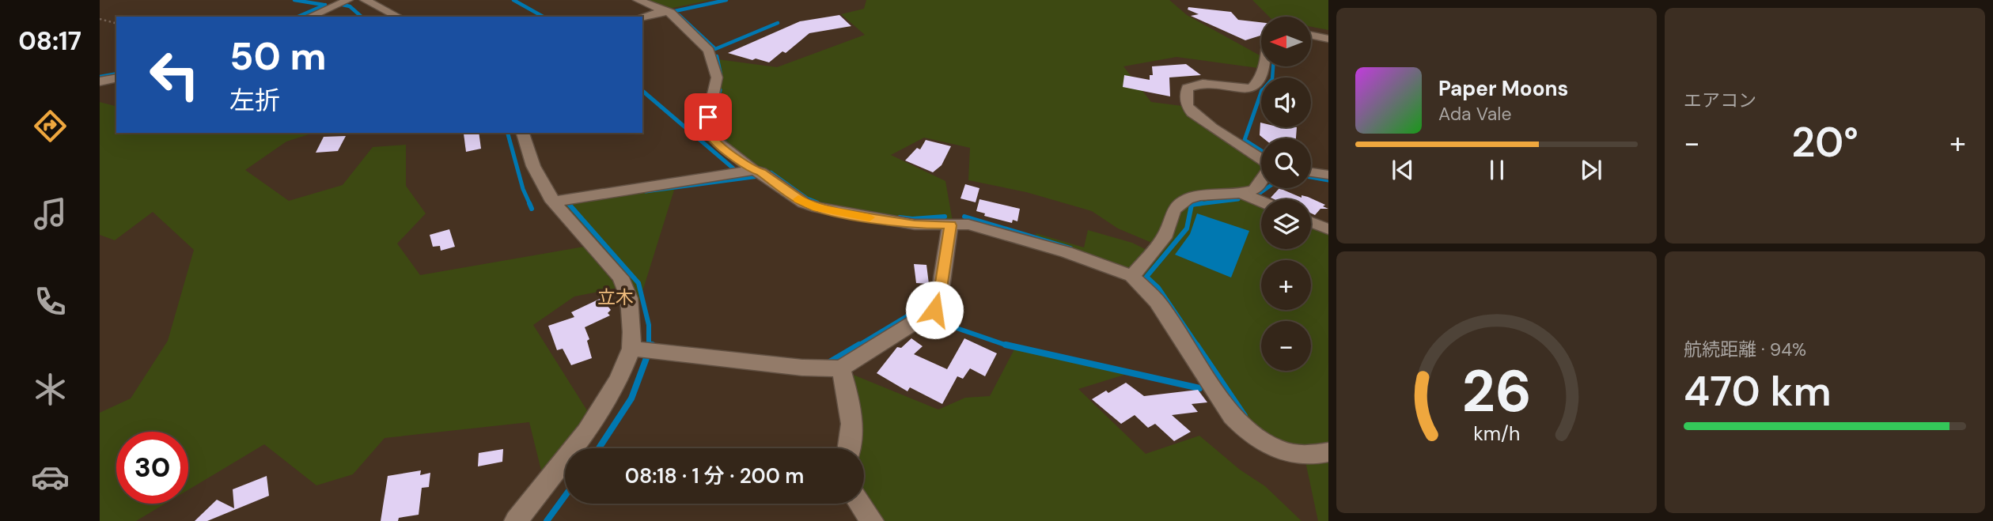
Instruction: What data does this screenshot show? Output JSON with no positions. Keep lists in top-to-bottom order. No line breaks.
{"districts":["立木"],"north":"left","page":{"tabs":"08:17","tile":["エアコン",["航続距離 · 94%","470 km"]],"map_buttons":["+","−"],"turn":["50 m","左折"],"song":["Paper Moons","Ada Vale"],"heat":["−","20°","+"],"limit":"30","trip":"08:18 · 1 分 · 200 m","gauge":["26","km/h"]}}
